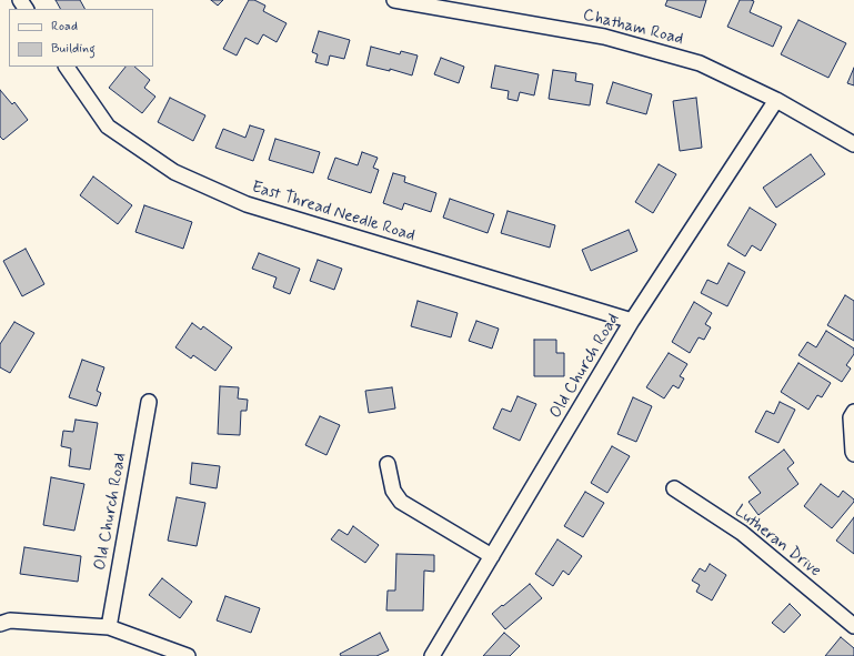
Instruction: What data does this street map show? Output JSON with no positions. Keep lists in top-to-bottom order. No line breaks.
{"streets":{"street":["Chatham Road","East Thread Needle Road","Old Church Road","Lutheran Drive"]},"crossings":[["Chatham Road","Old Church Road"],["East Thread Needle Road","Old Church Road"]],"legend":["Road","Building"]}
